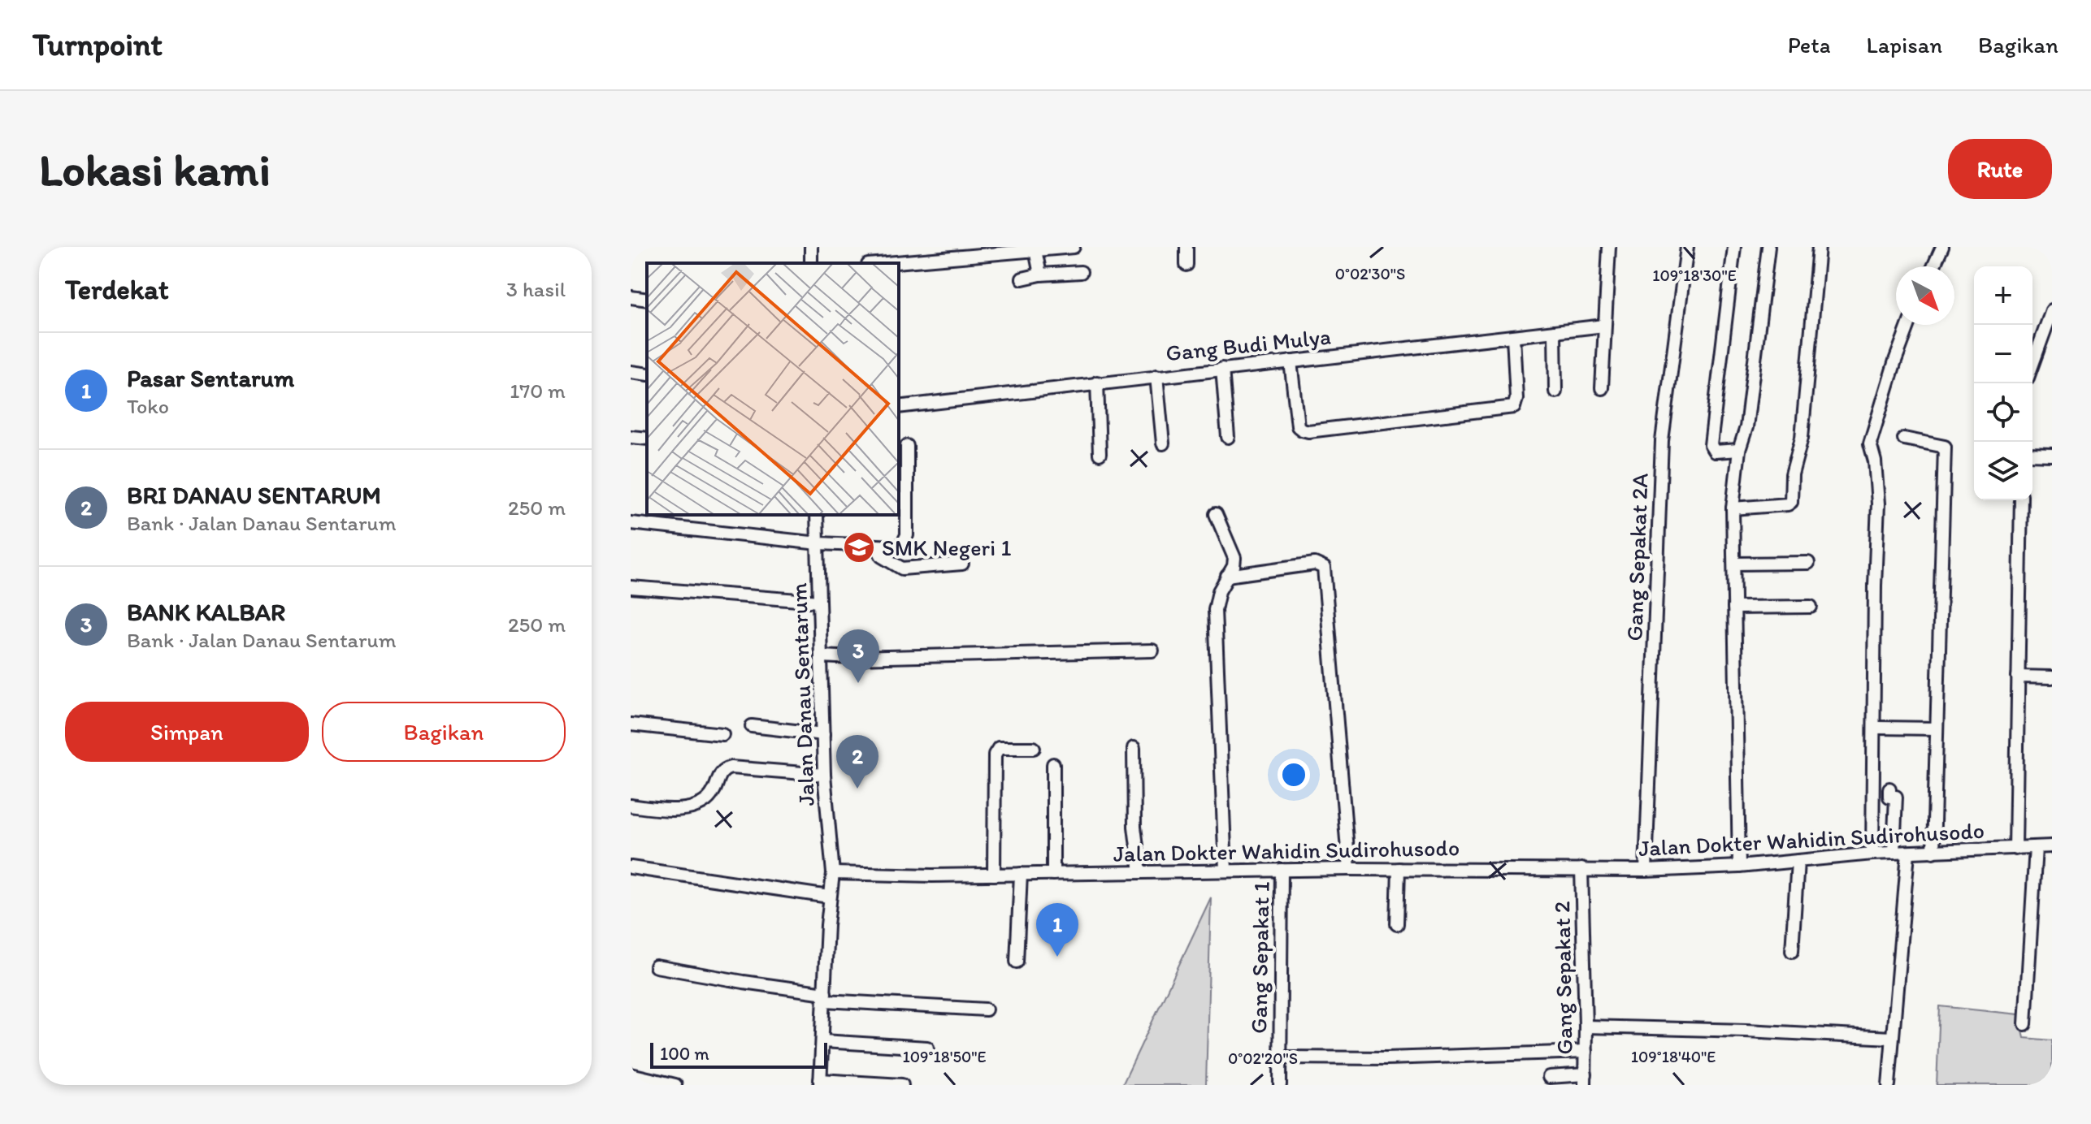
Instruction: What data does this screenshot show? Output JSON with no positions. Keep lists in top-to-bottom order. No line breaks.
{"streets":{"street":["Gang Budi Mulya","Gang Sepakat 2A","Jalan Danau Sentarum","Jalan Dokter Wahidin Sudirohusodo","Gang Sepakat 1","Gang Sepakat 2"]},"crossings":[["Gang Sepakat 2A","Jalan Dokter Wahidin Sudirohusodo"],["Jalan Danau Sentarum","Jalan Dokter Wahidin Sudirohusodo"],["Jalan Dokter Wahidin Sudirohusodo","Gang Sepakat 1"],["Jalan Dokter Wahidin Sudirohusodo","Gang Sepakat 2"]],"places":{"school or university":["SMK Negeri 1"]},"scale_bar":"100 m","north":"bottom right","page":{"header":"Turnpoint","nav":["Peta","Lapisan","Bagikan"],"buttons":["Rute",["Simpan","Bagikan"]],"title":"Lokasi kami","heading":["Terdekat","3 hasil"],"map_buttons":["+","−"],"list":[{"mark":"1","name":"Pasar Sentarum","note":"Toko","value":"170 m"},{"mark":"2","name":"BRI DANAU SENTARUM","note":"Bank · Jalan Danau Sentarum","value":"250 m"},{"mark":"3","name":"BANK KALBAR","note":"Bank · Jalan Danau Sentarum","value":"250 m"}],"pins":["3","2","1"],"scale":"100 m"},"coordinates":["0°02'30\"S","109°18'30\"E","109°18'50\"E","109°18'40\"E","0°02'20\"S"]}
